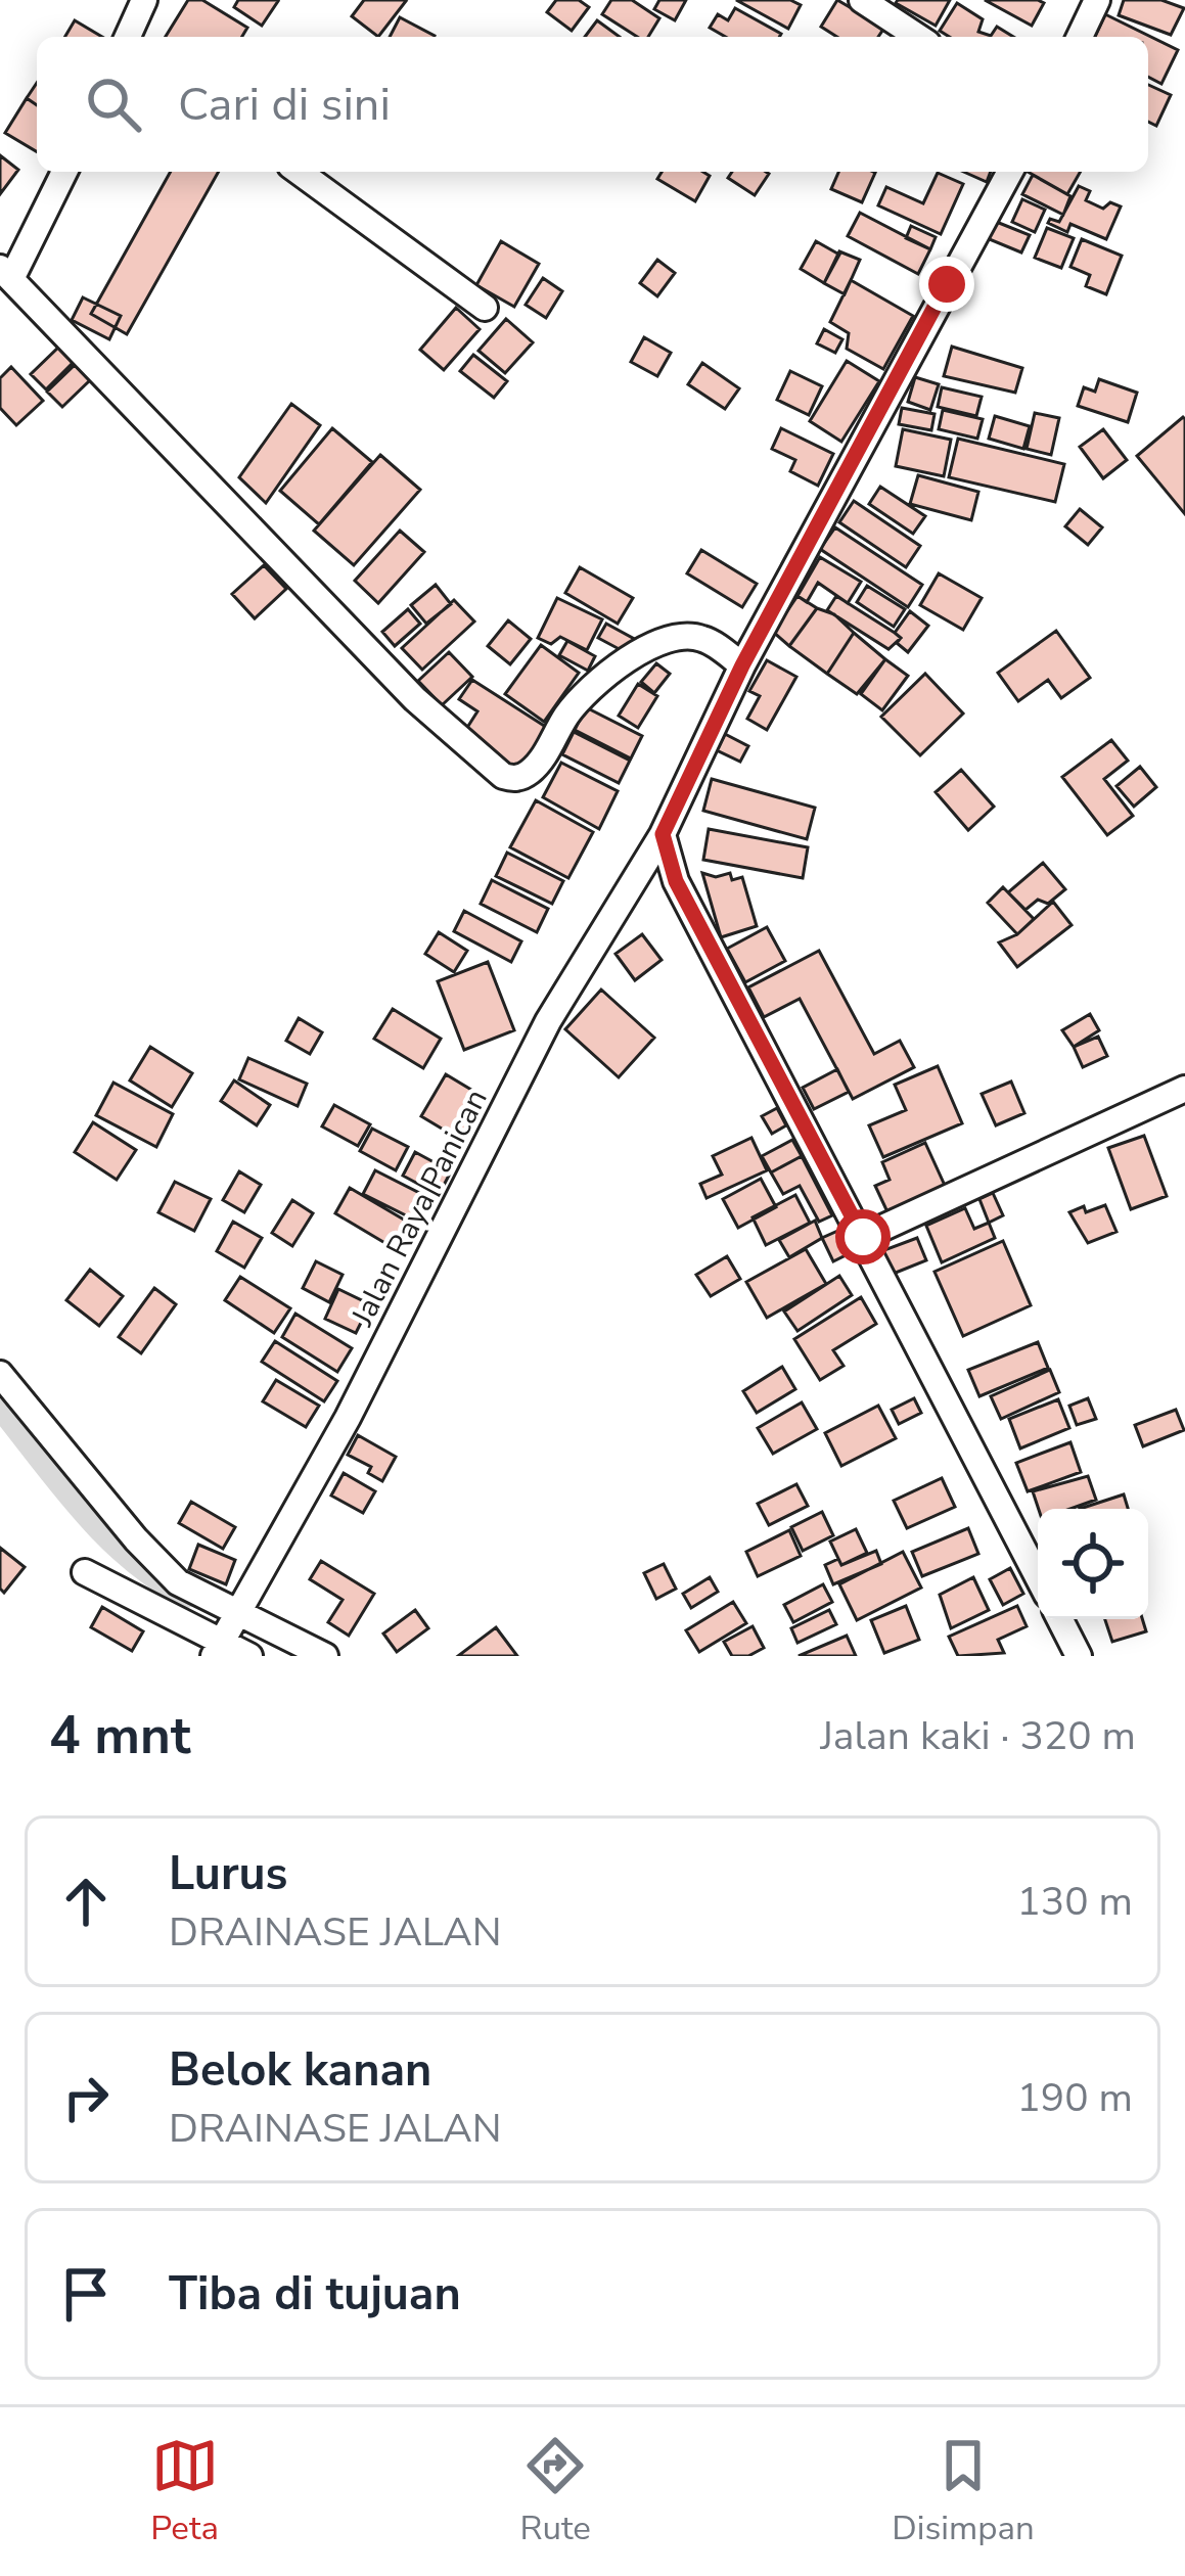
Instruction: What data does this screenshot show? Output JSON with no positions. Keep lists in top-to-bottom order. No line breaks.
{"streets":{"street":["Jalan Raya Panican"]},"page":{"search":"Cari di sini","heading":["4 mnt","Jalan kaki · 320 m"],"list":[["Lurus","DRAINASE JALAN","130 m"],["Belok kanan","DRAINASE JALAN","190 m"],"Tiba di tujuan"],"nav":["Peta","Rute","Disimpan"]}}
